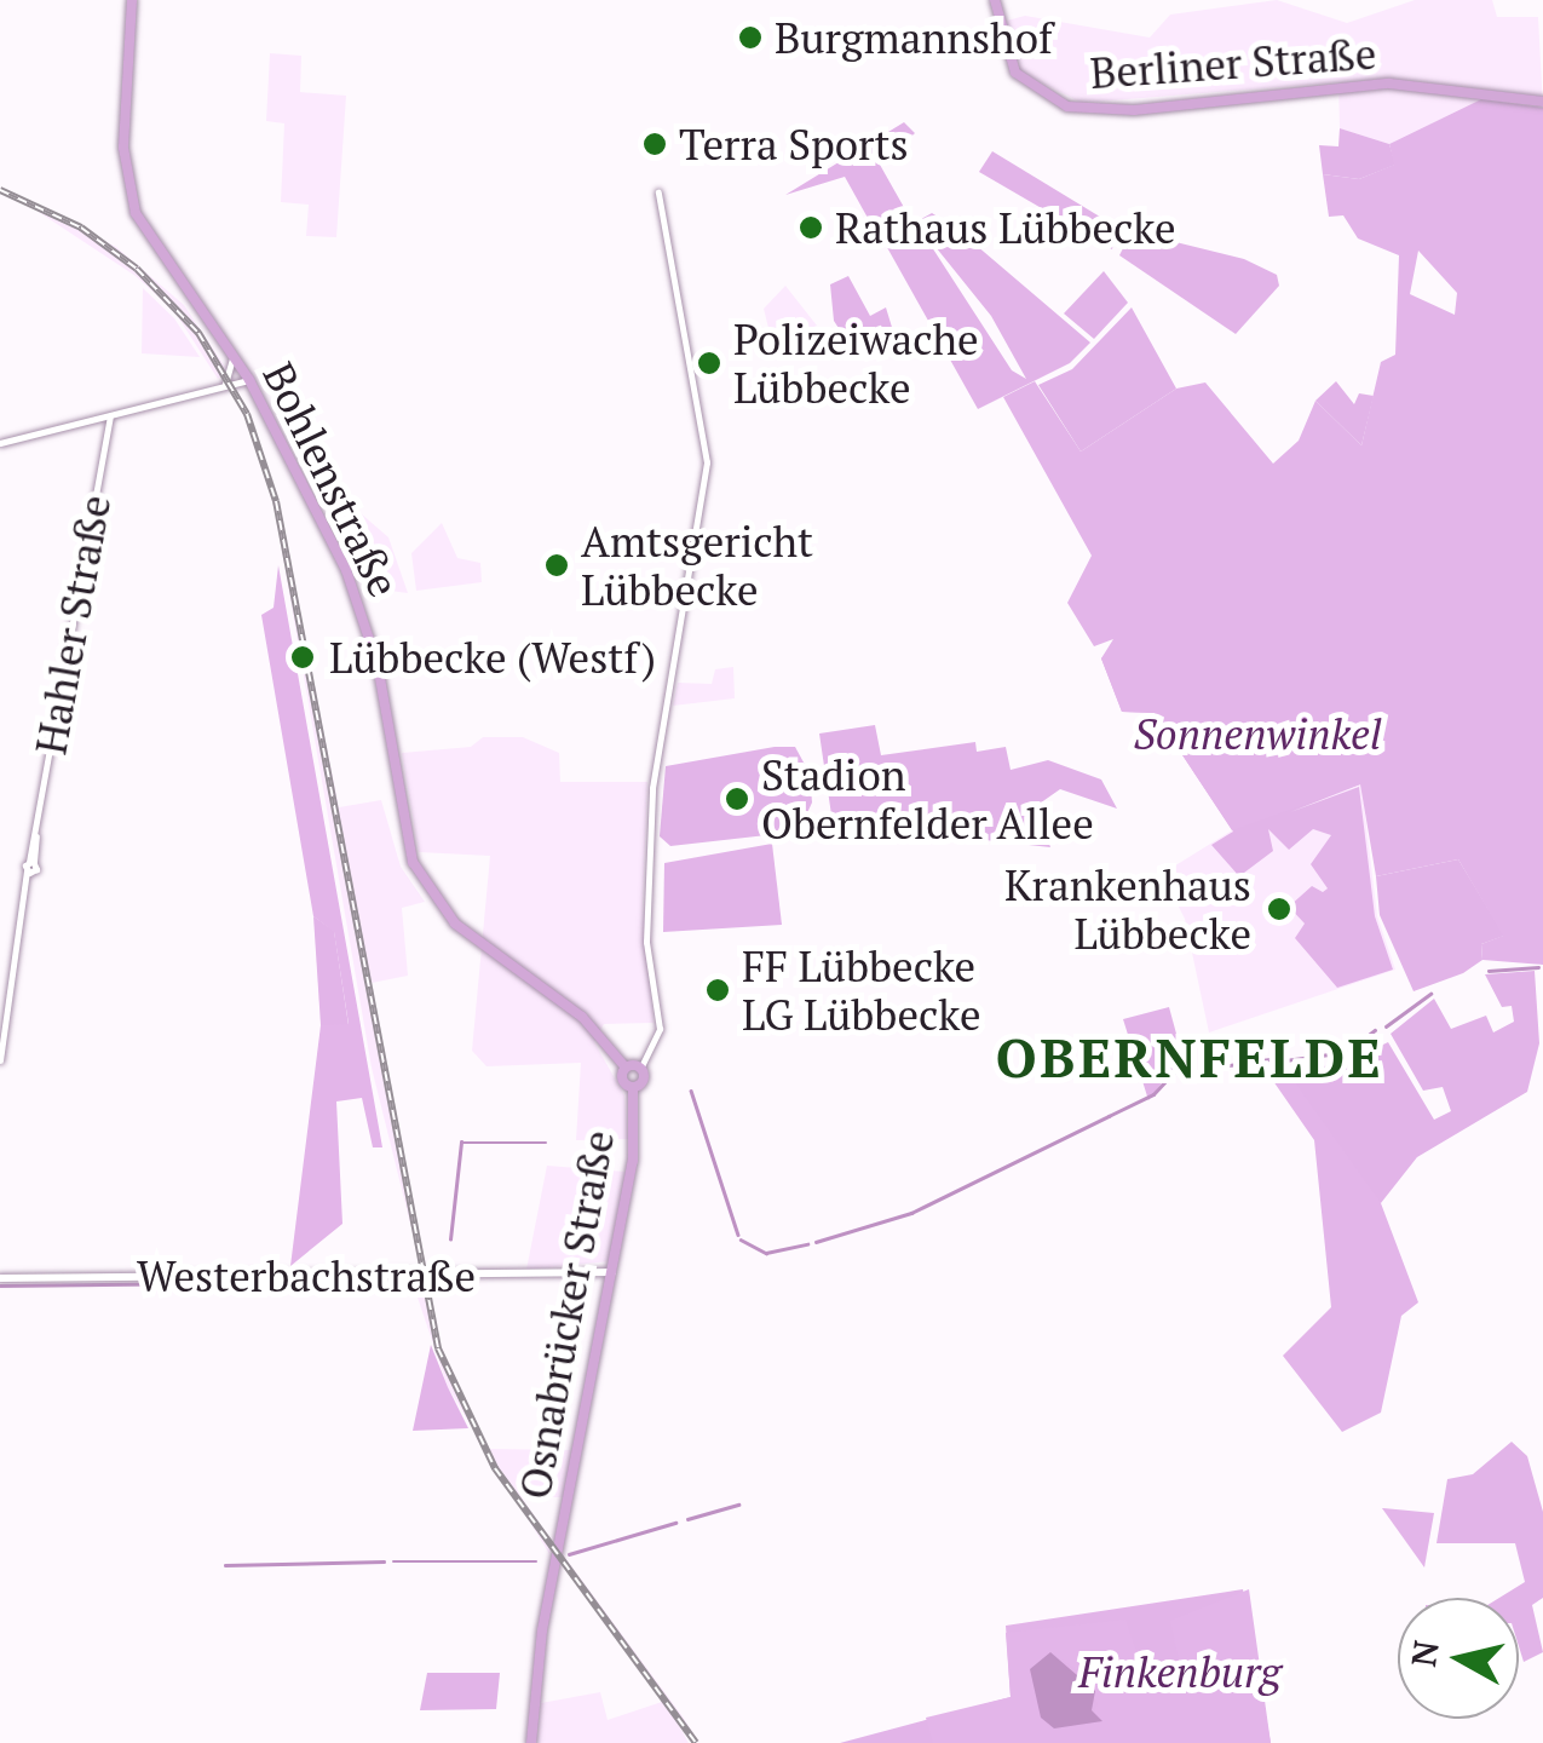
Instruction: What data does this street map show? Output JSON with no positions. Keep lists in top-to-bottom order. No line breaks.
{"streets":{"main road":["Berliner Straße","Bohlenstraße","Westerbachstraße","Osnabrücker Straße"],"street":["Hahler Straße"]},"crossings":[["Westerbachstraße","Osnabrücker Straße"]],"districts":["OBERNFELDE"],"parks":["Sonnenwinkel","Finkenburg"],"places":["Burgmannshof","Terra Sports","Rathaus Lübbecke","Polizeiwache Lübbecke","Amtsgericht Lübbecke","Lübbecke (Westf)","Stadion Obernfelder Allee","Krankenhaus Lübbecke","FF Lübbecke LG Lübbecke"],"north":"left"}
